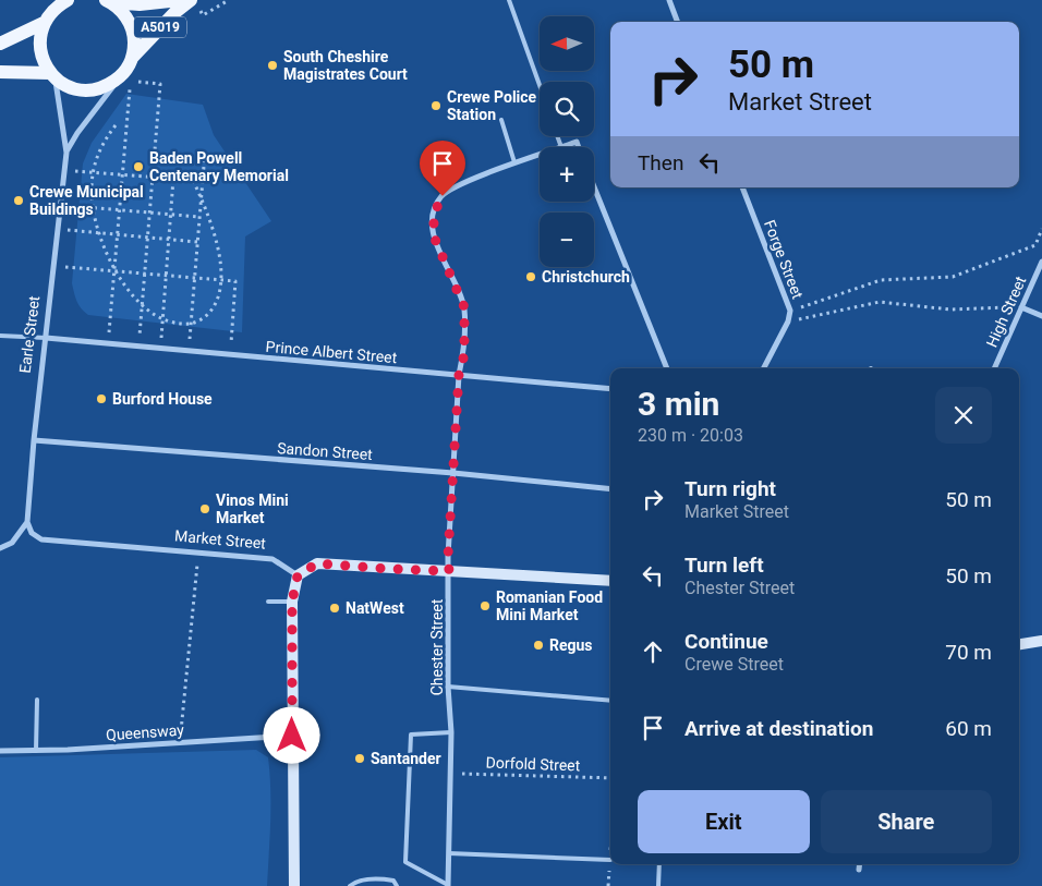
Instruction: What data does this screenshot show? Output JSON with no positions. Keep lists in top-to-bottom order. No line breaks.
{"streets":{"main road":["A5019"],"street":["Forge Street","High Street","Earle Street","Prince Albert Street","Sandon Street","Market Street","Chester Street","Queensway"],"path":["Dorfold Street"]},"crossings":[["Earle Street","Prince Albert Street"],["Earle Street","Sandon Street"],["Earle Street","Market Street"],["Prince Albert Street","Chester Street"],["Sandon Street","Chester Street"],["Chester Street","Dorfold Street"]],"places":["South Cheshire Magistrates Court","Crewe Police Station","Baden Powell Centenary Memorial","Crewe Municipal Buildings","Christchurch","Burford House","Vinos Mini Market","Romanian Food Mini Market","NatWest","Regus","Santander"],"north":"left","page":{"map_buttons":["+","−"],"turn":["50 m","Market Street"],"then":"Then","heading":["3 min","230 m · 20:03"],"list":[{"name":"Turn right","note":"Market Street","value":"50 m"},{"name":"Turn left","note":"Chester Street","value":"50 m"},{"name":"Continue","note":"Crewe Street","value":"70 m"},{"name":"Arrive at destination","value":"60 m"}],"buttons":["Exit","Share"]}}
